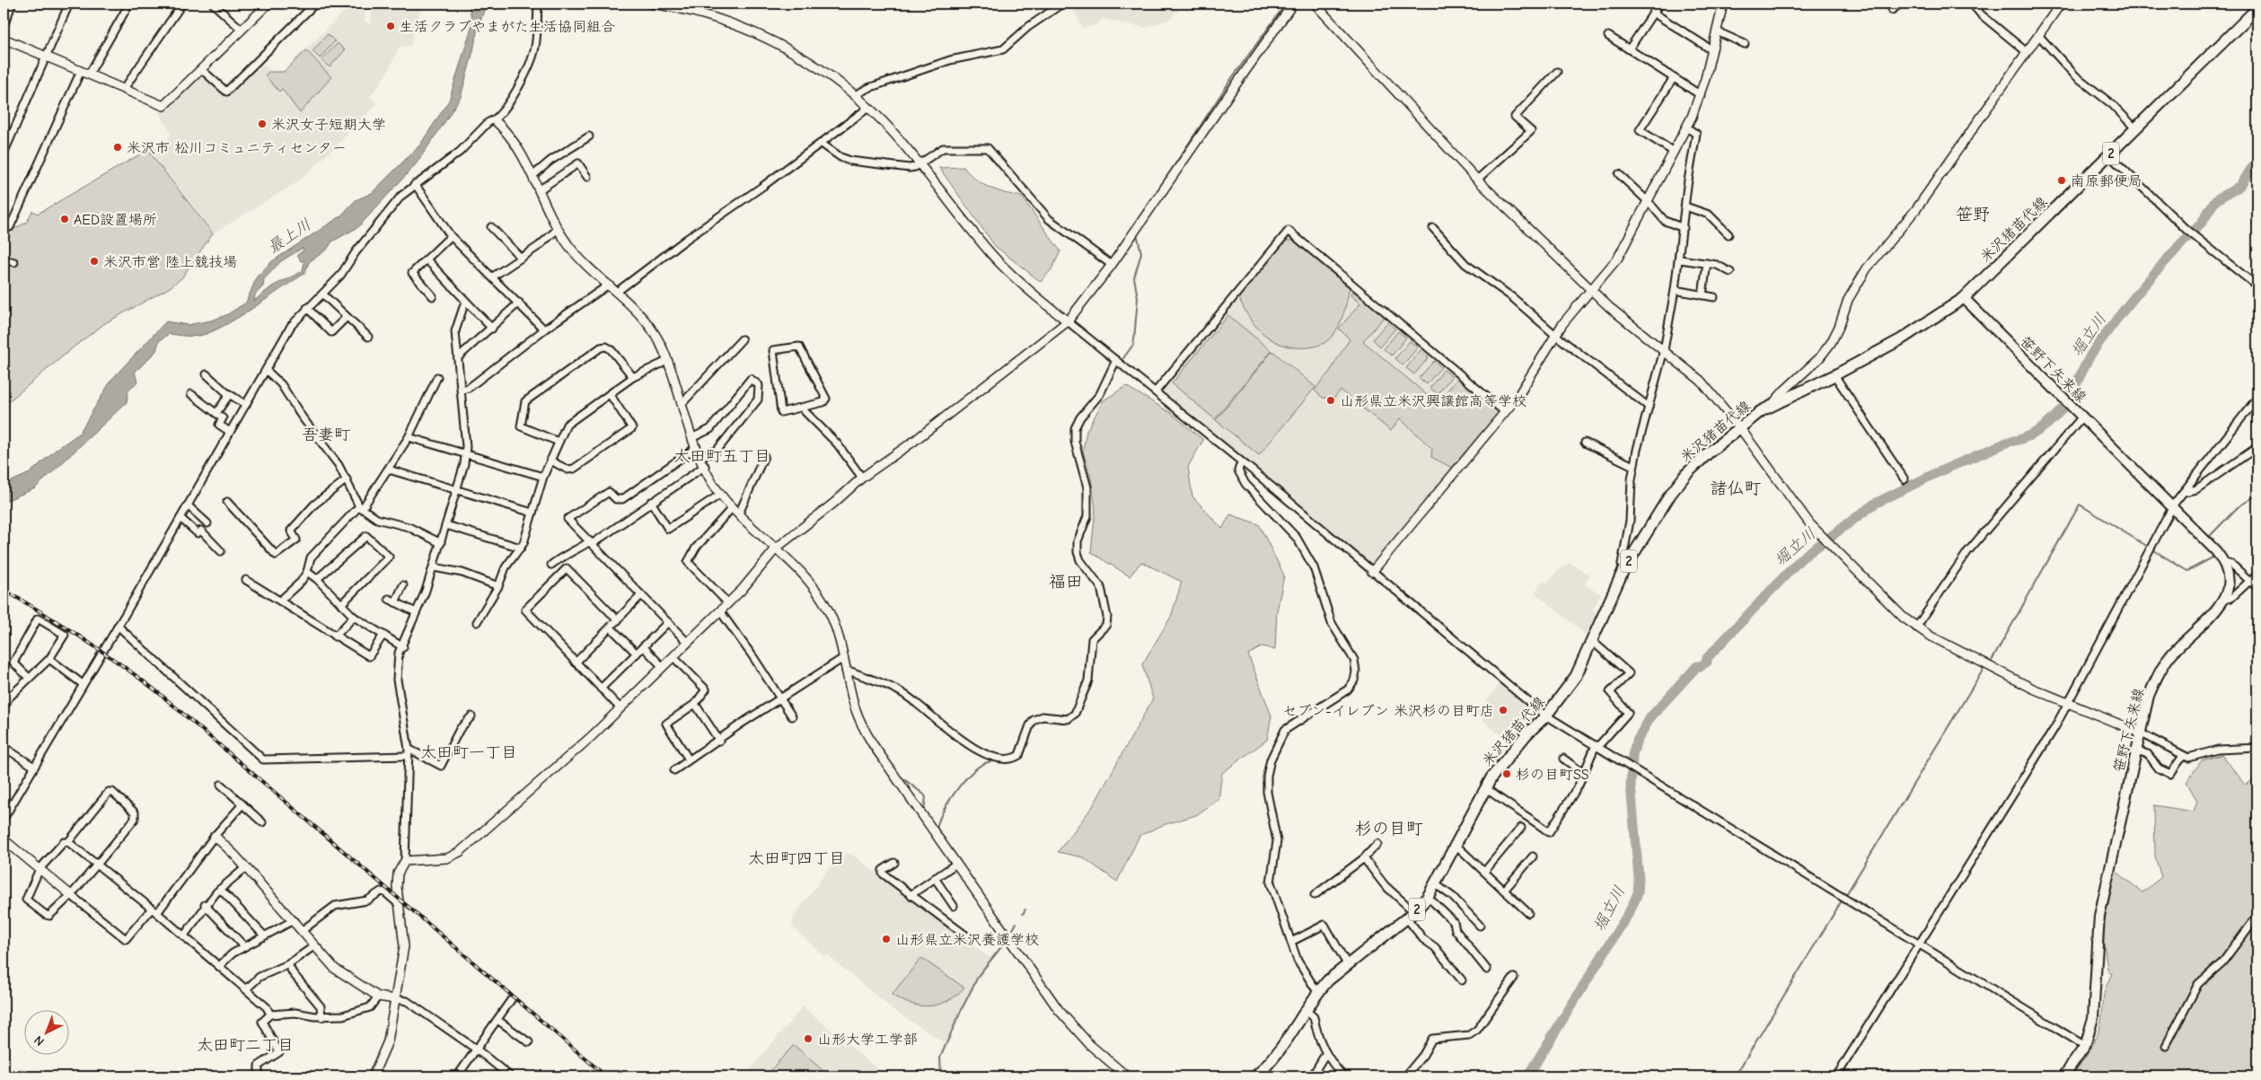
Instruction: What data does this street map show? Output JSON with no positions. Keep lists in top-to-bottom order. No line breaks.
{"streets":{"main road":["2","米沢猪苗代線","笹野下矢来線"]},"crossings":[["米沢猪苗代線","笹野下矢来線"]],"districts":["笹野","吾妻町","太田町五丁目","諸仏町","福田","太田町一丁目","杉の目町","太田町四丁目","太田町二丁目"],"water":["最上川","堀立川"],"places":["生活クラブやまがた生活協同組合","米沢女子短期大学","米沢市 松川コミュニティセンター","南原郵便局","AED設置場所","米沢市営 陸上競技場","山形県立米沢興譲館高等学校","セブン-イレブン 米沢杉の目町店","杉の目町SS","山形県立米沢養護学校","山形大学工学部"],"north":"bottom left"}
